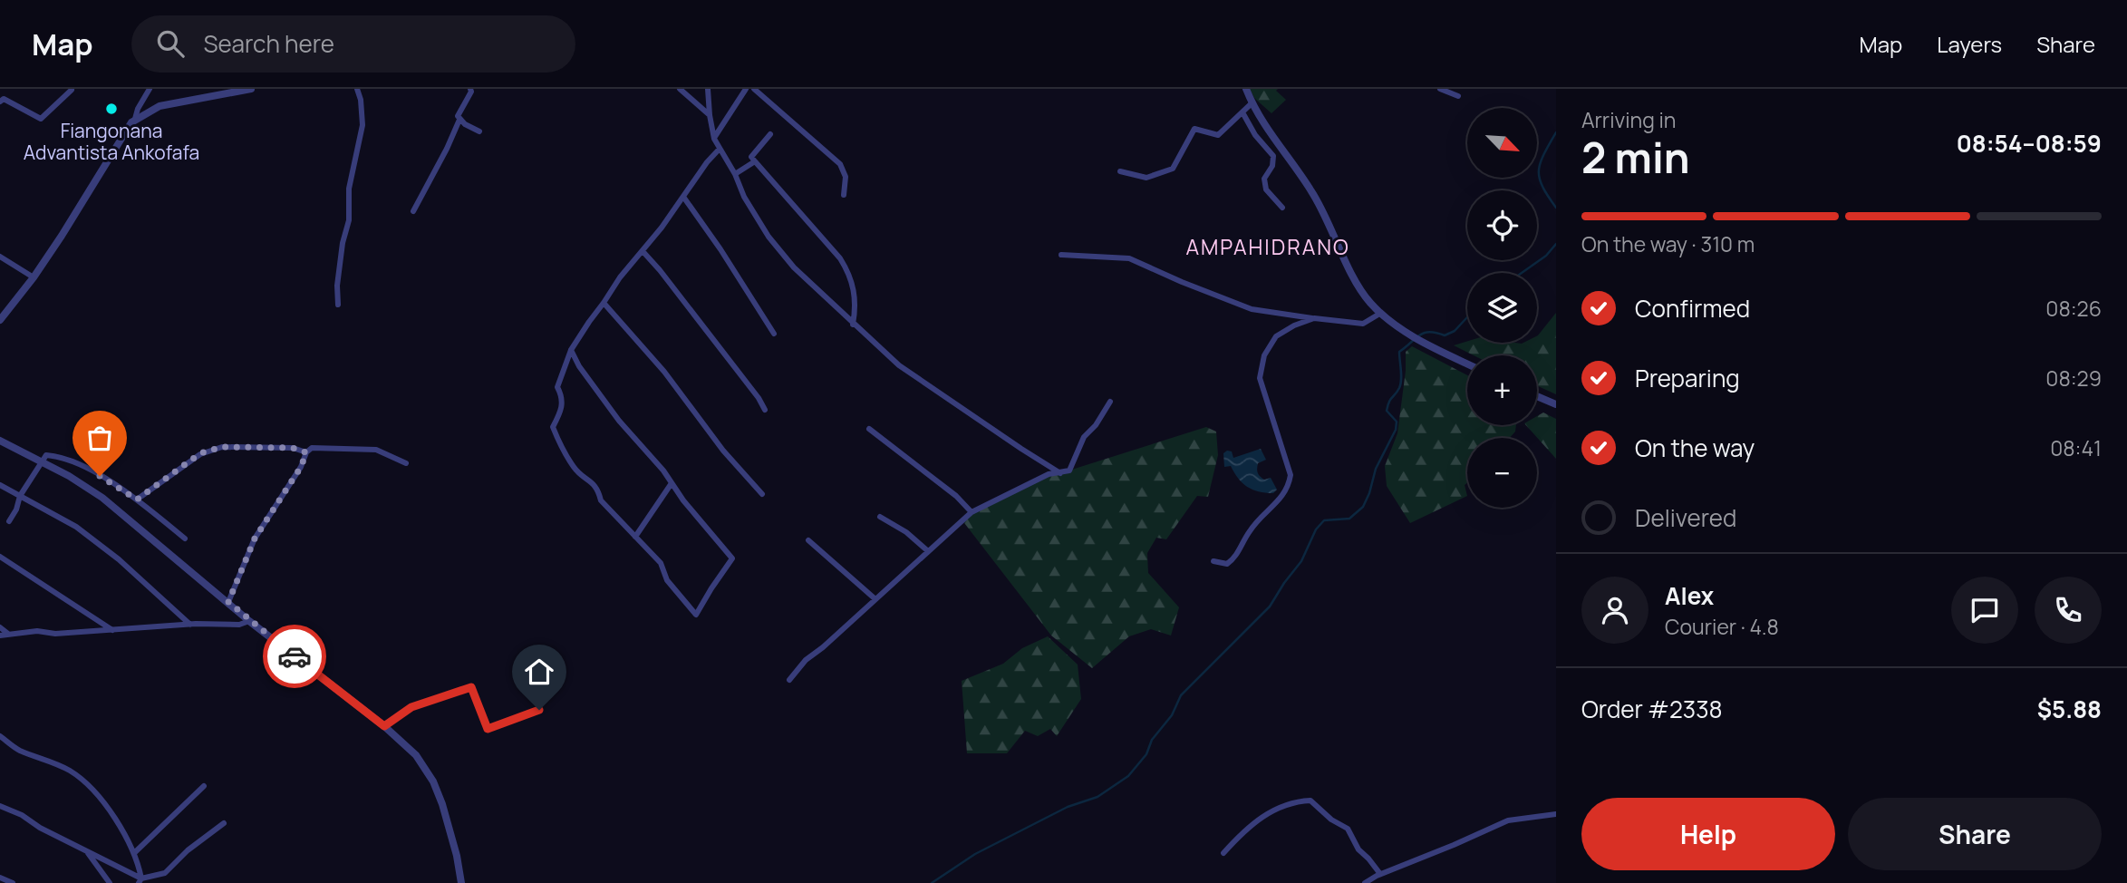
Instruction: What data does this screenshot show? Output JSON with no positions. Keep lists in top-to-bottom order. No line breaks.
{"districts":["AMPAHIDRANO"],"places":["Fiangonana Advantista Ankofafa"],"north":"bottom right","page":{"header":"Map","search":"Search here","nav":["Map","Layers","Share"],"heading":["2 min","Arriving in","08:54–08:59"],"panel":["Alex","Courier · 4.8","Order #2338","$5.88"],"map_buttons":["+","−"],"bar":"On the way · 310 m","list":[["Confirmed","08:26"],["Preparing","08:29"],["On the way","08:41"],"Delivered"],"buttons":["Help","Share"]}}
